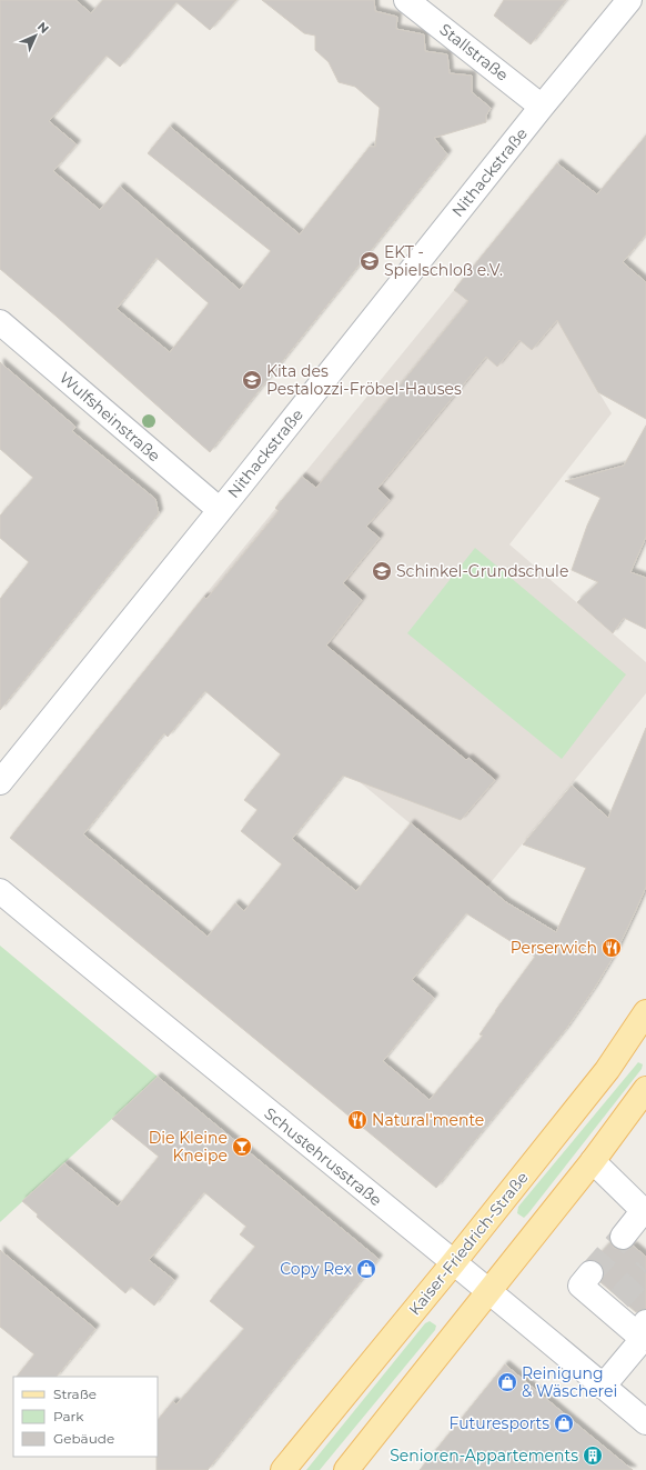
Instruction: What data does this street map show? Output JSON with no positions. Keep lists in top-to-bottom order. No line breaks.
{"streets":{"main road":["Kaiser-Friedrich-Straße"],"street":["Stallstraße","Nithackstraße","Wulfsheinstraße","Schustehrusstraße"]},"crossings":[["Stallstraße","Nithackstraße"],["Nithackstraße","Wulfsheinstraße"],["Schustehrusstraße","Kaiser-Friedrich-Straße"]],"places":{"school or university":["EKT - Spielschloß e.V.","Kita des Pestalozzi-Fröbel-Hauses","Schinkel-Grundschule"],"restaurant":["Perserwich","Natural'mente"],"bar":["Die Kleine Kneipe"],"shop":["Copy Rex","Reinigung & Wäscherei","Futuresports"],"building":["Senioren-Appartements"]},"legend":["Straße","Park","Gebäude"],"north":"top right"}
